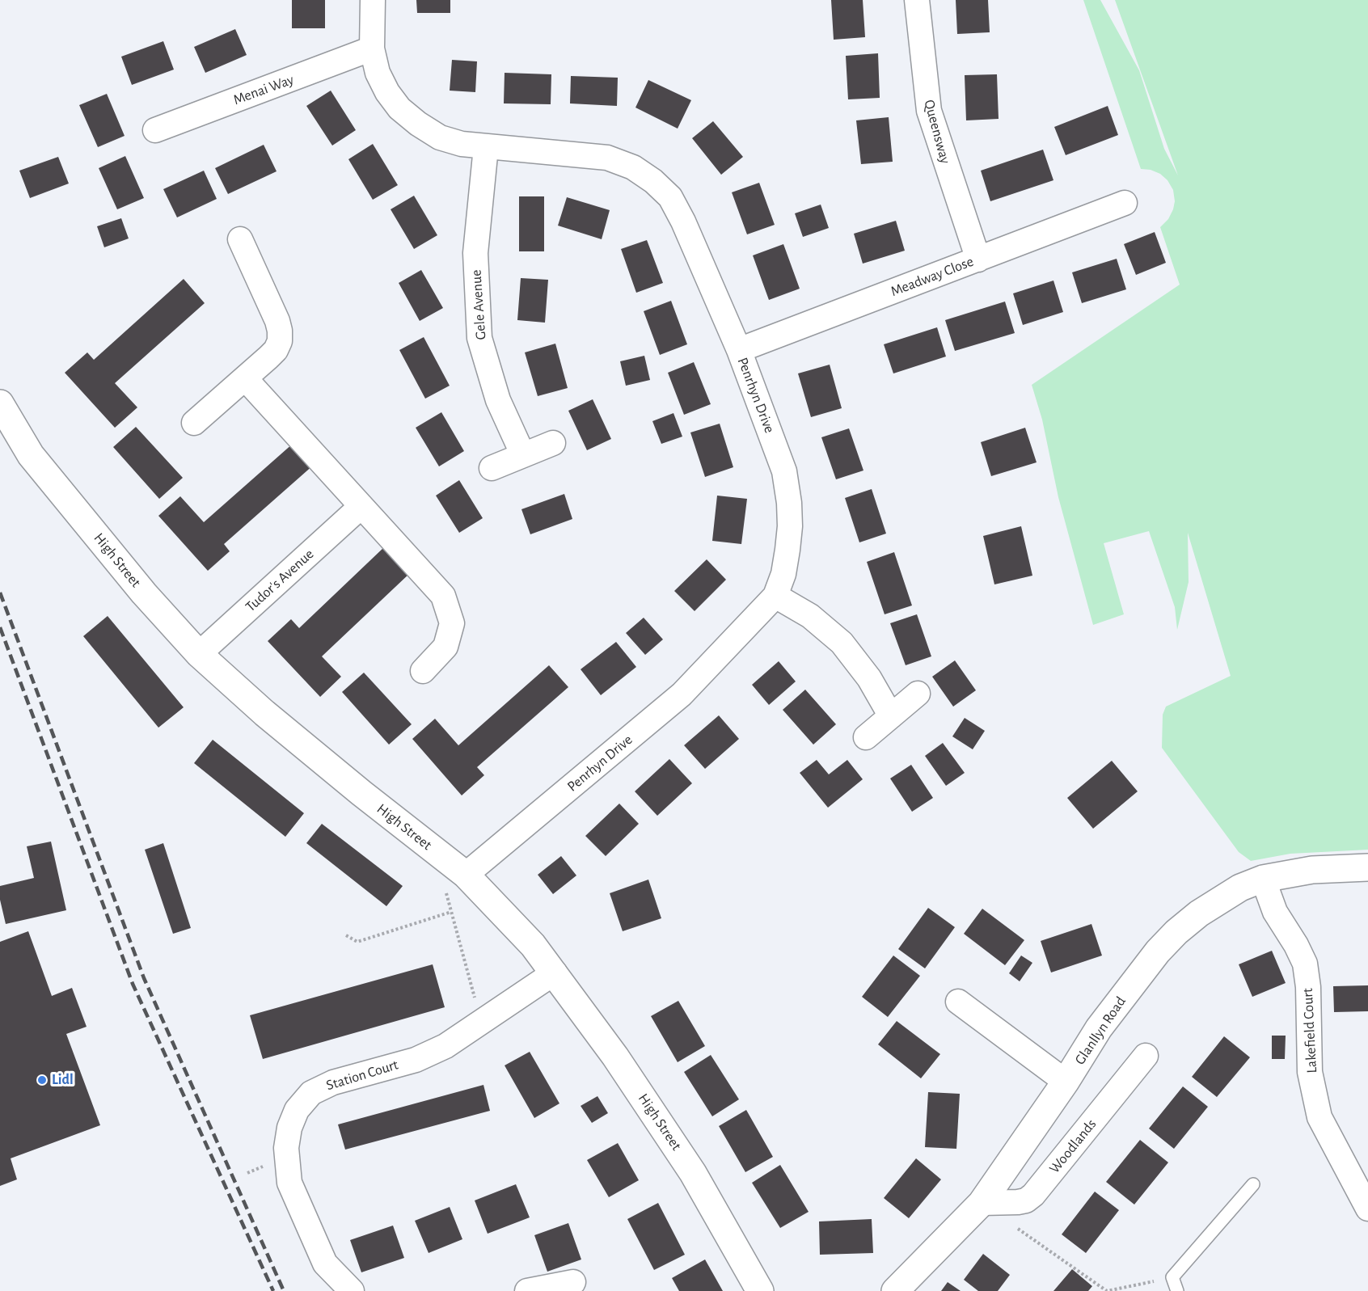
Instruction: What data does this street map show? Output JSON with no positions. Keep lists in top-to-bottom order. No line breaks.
{"streets":{"street":["Menai Way","Queensway","Meadway Close","Gele Avenue","Penrhyn Drive","High Street","Tudor's Avenue","Glanllyn Road","Lakefield Court","Station Court","Woodlands"]},"crossings":[["Menai Way","Penrhyn Drive"],["Queensway","Meadway Close"],["Meadway Close","Penrhyn Drive"],["Gele Avenue","Penrhyn Drive"],["Penrhyn Drive","High Street"],["High Street","Tudor's Avenue"],["High Street","Station Court"],["Glanllyn Road","Lakefield Court"],["Glanllyn Road","Woodlands"]],"places":["Lidl"]}
